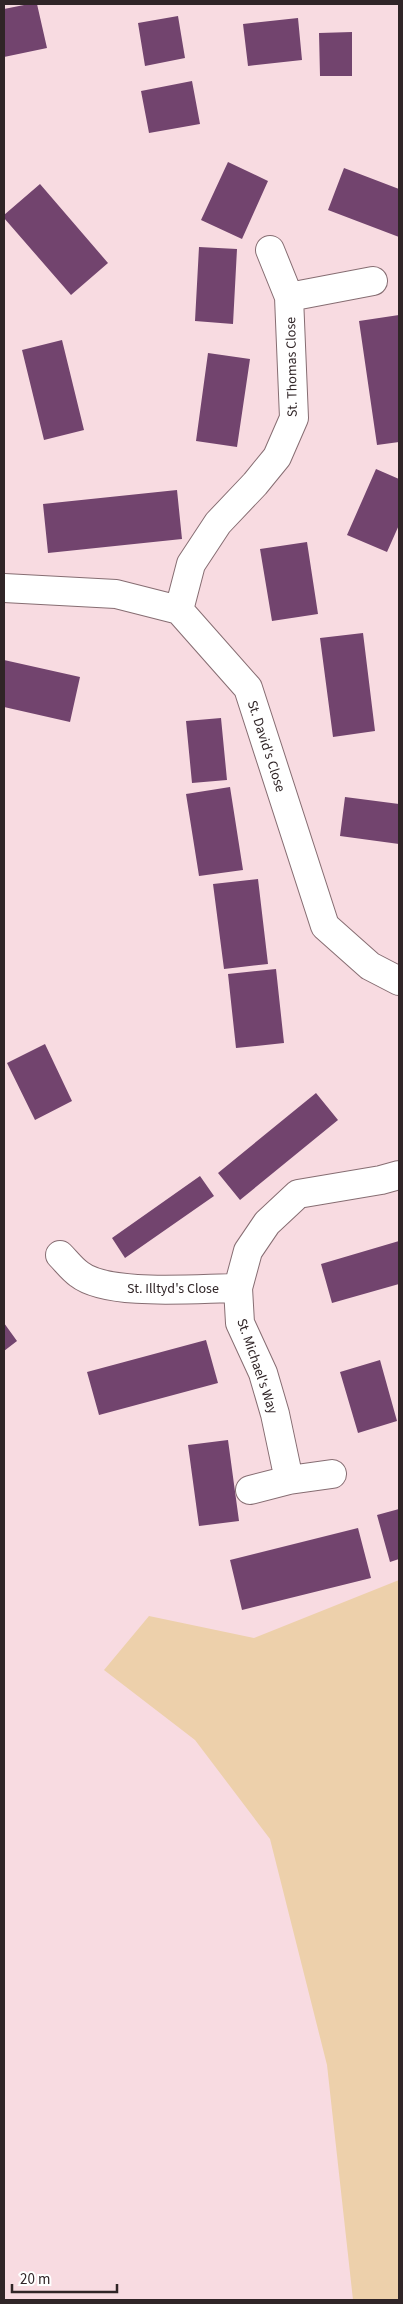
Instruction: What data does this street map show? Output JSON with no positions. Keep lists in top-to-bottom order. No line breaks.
{"streets":{"street":["St. Thomas Close","St. David's Close","St. Illtyd's Close","St. Michael's Way"]},"crossings":[["St. Thomas Close","St. David's Close"],["St. Illtyd's Close","St. Michael's Way"]],"scale_bar":"20 m"}
